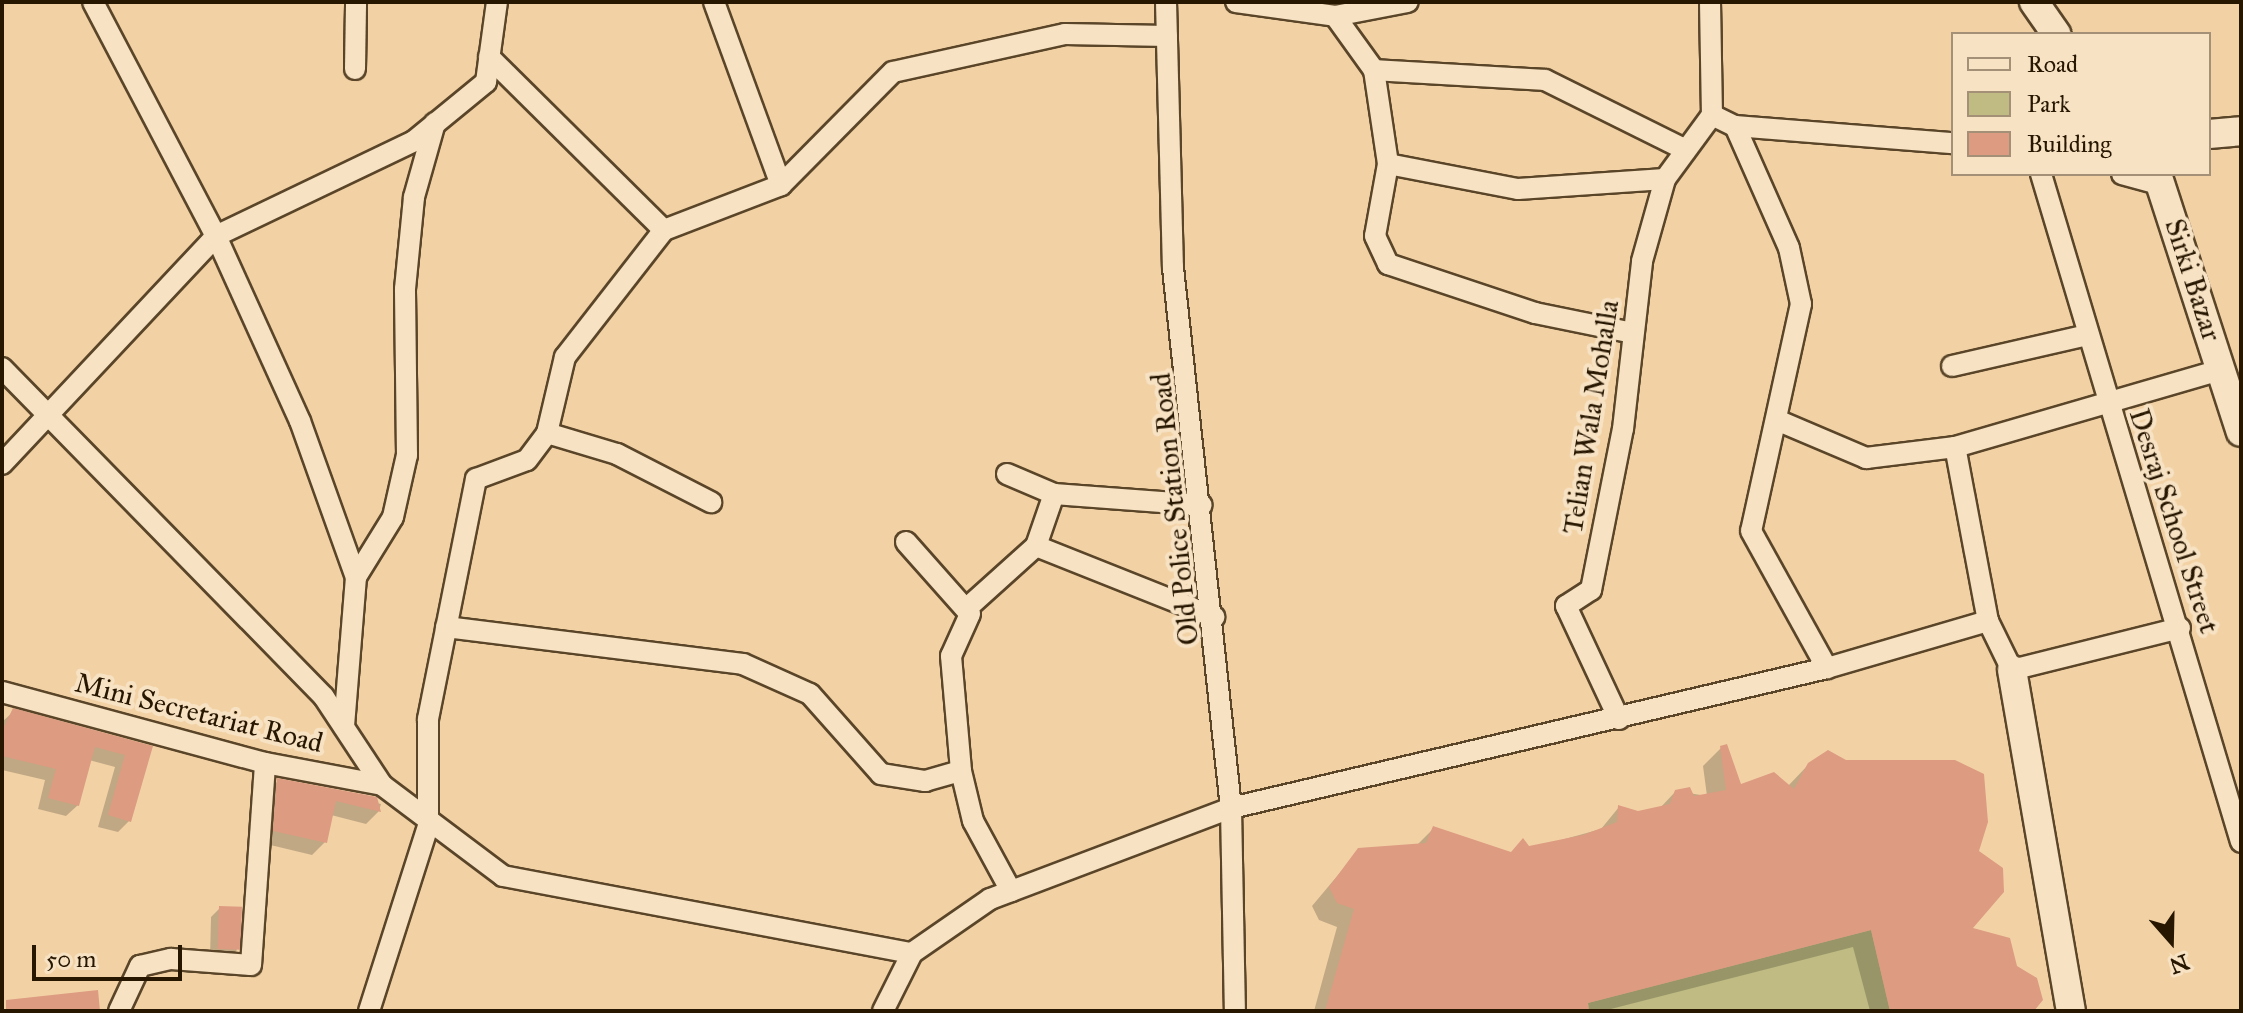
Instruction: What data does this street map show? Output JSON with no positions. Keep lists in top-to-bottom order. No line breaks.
{"streets":{"street":["Sirki Bazar","Telian Wala Mohalla","Old Police Station Road","Desraj School Street","Mini Secretariat Road"]},"legend":["Road","Park","Building"],"scale_bar":"50 m","north":"bottom"}
